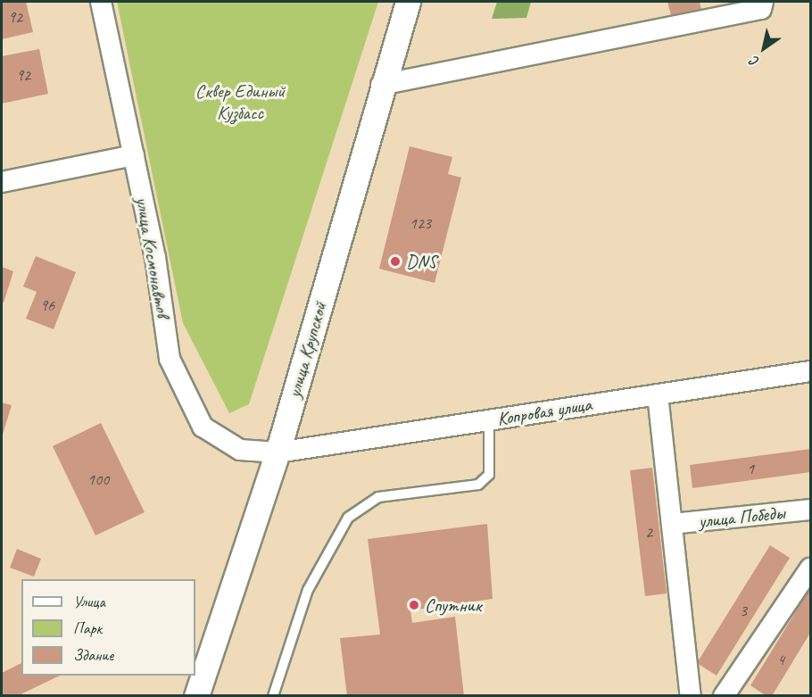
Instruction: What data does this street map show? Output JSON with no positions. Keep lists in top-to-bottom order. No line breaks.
{"streets":{"street":["улица Космонавтов","улица Крупской","Копровая улица","улица Победы"]},"crossings":[["улица Космонавтов","улица Крупской"],["улица Космонавтов","Копровая улица"],["улица Крупской","Копровая улица"]],"parks":["Сквер Единый Кузбасс"],"places":["DNS","Спутник"],"house_numbers":["92","92","123","96","1","100","2","3","4"],"legend":["Улица","Парк","Здание"],"north":"bottom left"}
